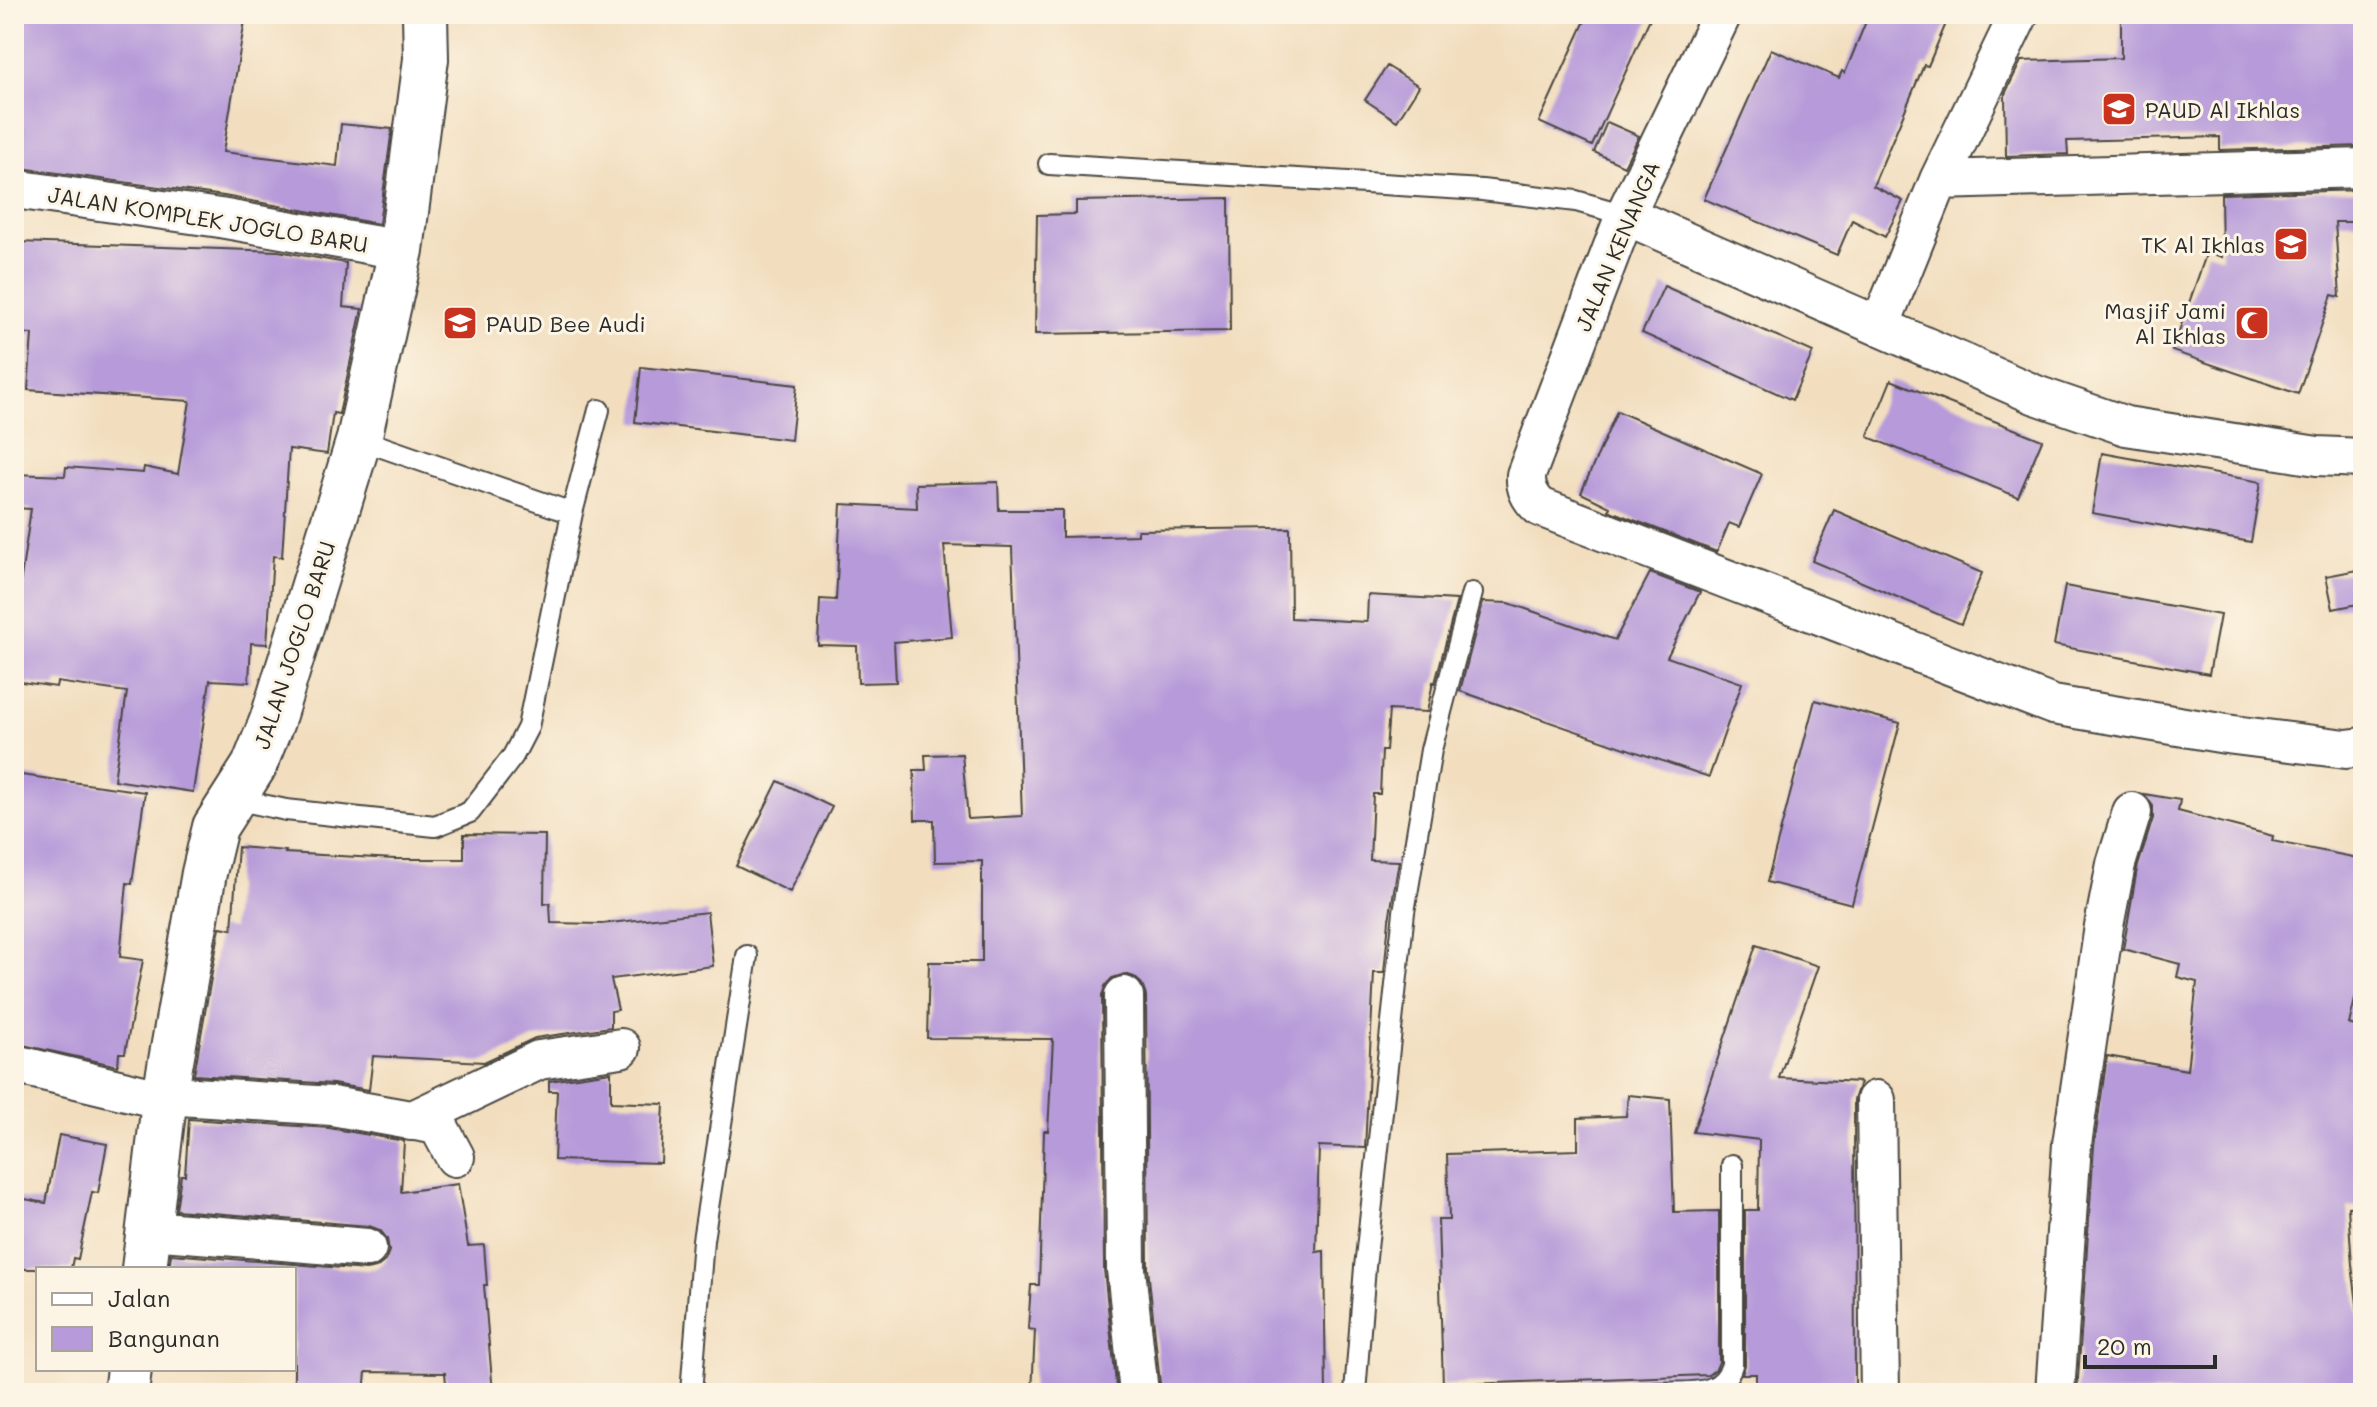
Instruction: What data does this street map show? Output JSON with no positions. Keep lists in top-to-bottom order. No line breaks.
{"streets":{"street":["JALAN KOMPLEK JOGLO BARU","JALAN KENANGA","JALAN JOGLO BARU"]},"crossings":[["JALAN KOMPLEK JOGLO BARU","JALAN JOGLO BARU"]],"places":{"school or university":["PAUD Al Ikhlas","TK Al Ikhlas","PAUD Bee Audi"],"mosque":["Masjif Jami Al Ikhlas"]},"legend":["Jalan","Bangunan"],"scale_bar":"20 m"}
